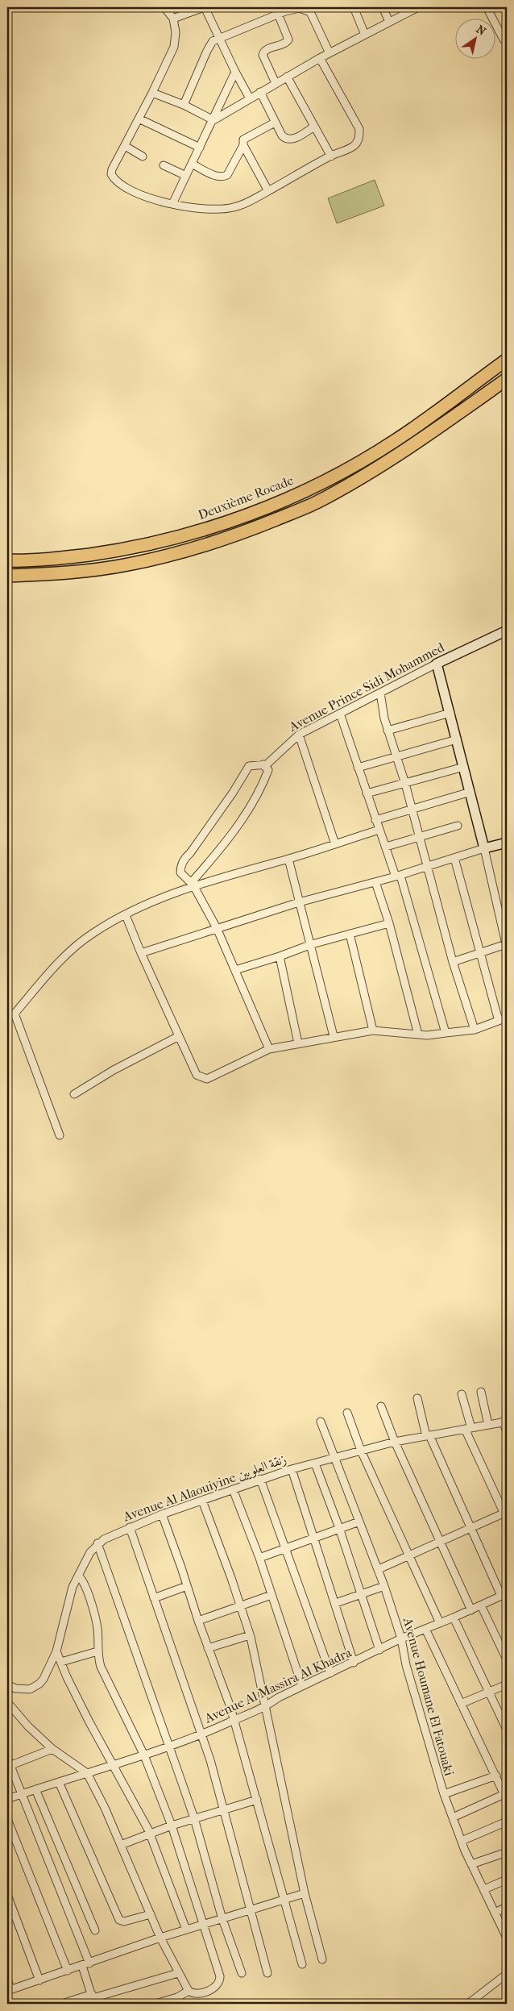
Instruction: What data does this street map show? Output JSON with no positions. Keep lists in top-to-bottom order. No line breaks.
{"streets":{"highway":["Deuxième Rocade"],"street":["Avenue Prince Sidi Mohammed","Avenue Al Alaouiyine زنقة العلويين","Avenue Al Massira Al Khadra","Avenue Houmane El Fatouaki"]},"crossings":[["Avenue Al Alaouiyine زنقة العلويين","Avenue Houmane El Fatouaki"],["Avenue Al Massira Al Khadra","Avenue Houmane El Fatouaki"]],"north":"top right"}
